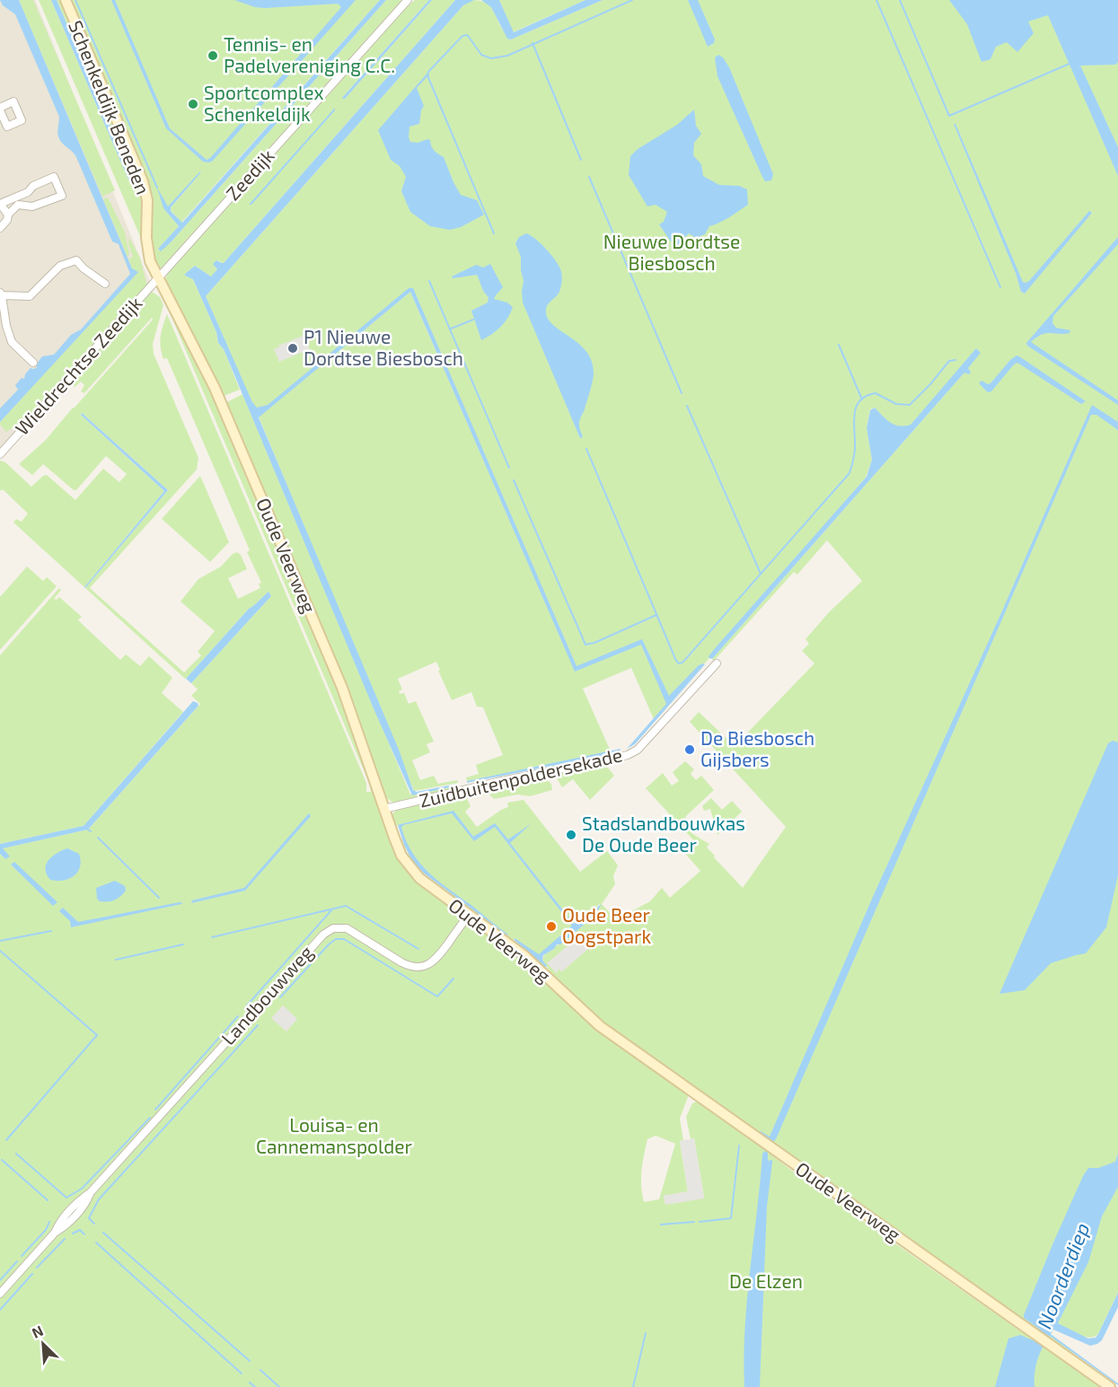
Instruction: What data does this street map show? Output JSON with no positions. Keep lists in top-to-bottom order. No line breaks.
{"streets":{"street":["Schenkeldijk Beneden","Zeedijk","Wieldrechtse Zeedijk","Oude Veerweg","Zuidbuitenpoldersekade","Landbouwweg"]},"crossings":[["Schenkeldijk Beneden","Zeedijk"],["Schenkeldijk Beneden","Wieldrechtse Zeedijk"],["Schenkeldijk Beneden","Oude Veerweg"],["Zeedijk","Wieldrechtse Zeedijk"],["Zeedijk","Oude Veerweg"],["Wieldrechtse Zeedijk","Oude Veerweg"],["Oude Veerweg","Zuidbuitenpoldersekade"],["Oude Veerweg","Landbouwweg"]],"water":["Noorderdiep"],"parks":["Nieuwe Dordtse Biesbosch","Louisa- en Cannemanspolder","De Elzen"],"places":["Tennis- en Padelvereniging C.C.","Sportcomplex Schenkeldijk","P1 Nieuwe Dordtse Biesbosch","De Biesbosch Gijsbers","Stadslandbouwkas De Oude Beer","Oude Beer Oogstpark"],"north":"top left"}
